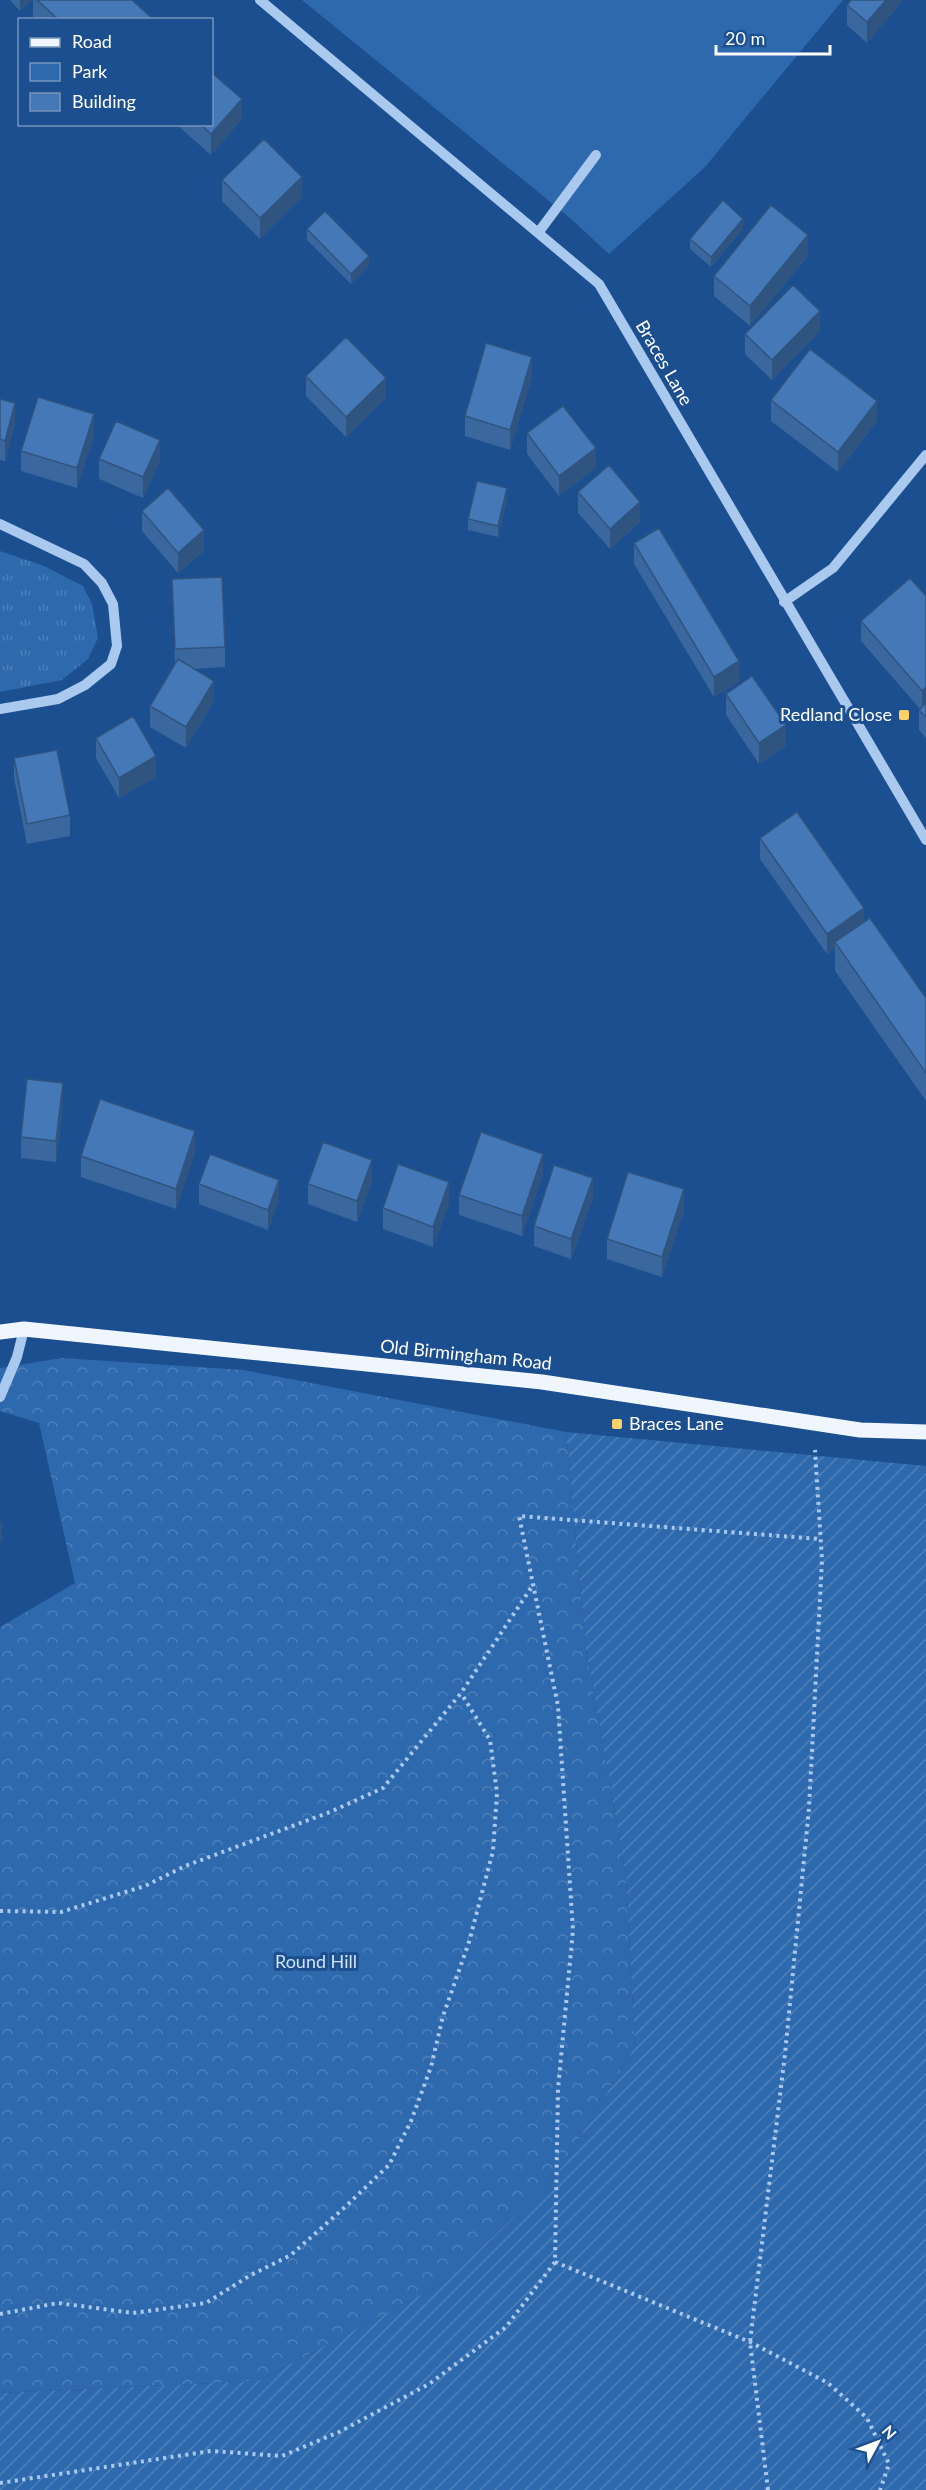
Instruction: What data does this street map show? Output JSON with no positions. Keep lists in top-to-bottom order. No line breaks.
{"streets":{"main road":["Old Birmingham Road"],"street":["Braces Lane"]},"parks":["Round Hill"],"places":{"transit":["Redland Close","Braces Lane"]},"legend":["Road","Park","Building"],"scale_bar":"20 m","north":"top right"}
